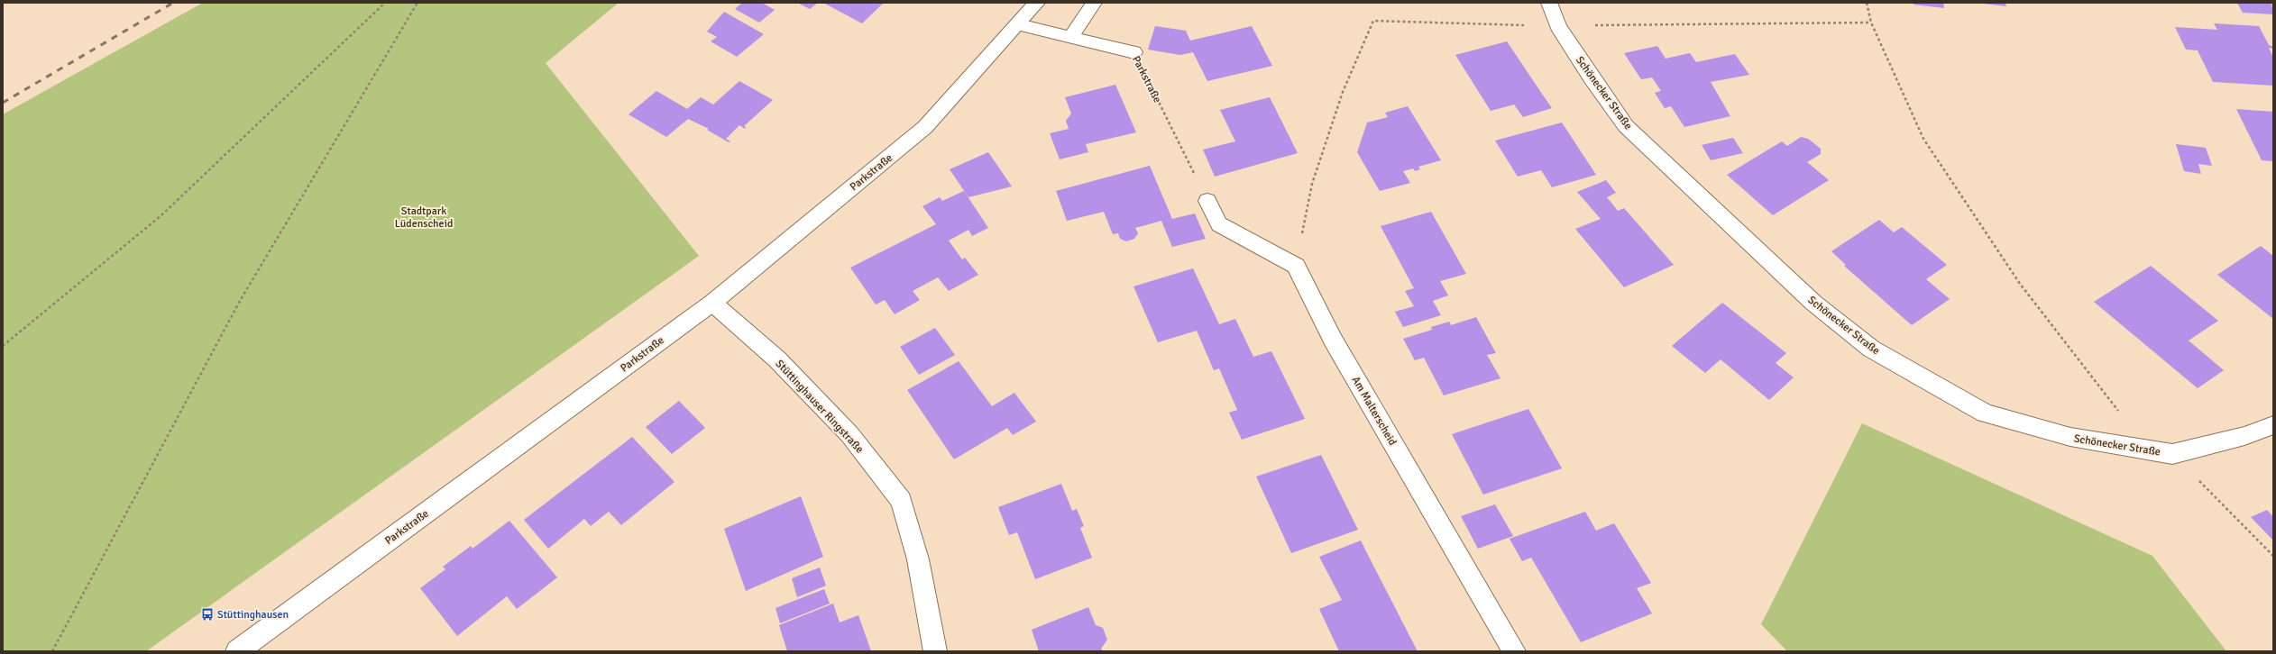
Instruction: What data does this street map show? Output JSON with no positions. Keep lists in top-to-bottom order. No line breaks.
{"streets":{"street":["Parkstraße","Schönecker Straße","Stüttinghauser Ringstraße","Am Malterscheid"]},"crossings":[["Parkstraße","Stüttinghauser Ringstraße"]],"parks":["Stadtpark Lüdenscheid"],"places":{"bus stop":["Stüttinghausen"]}}
